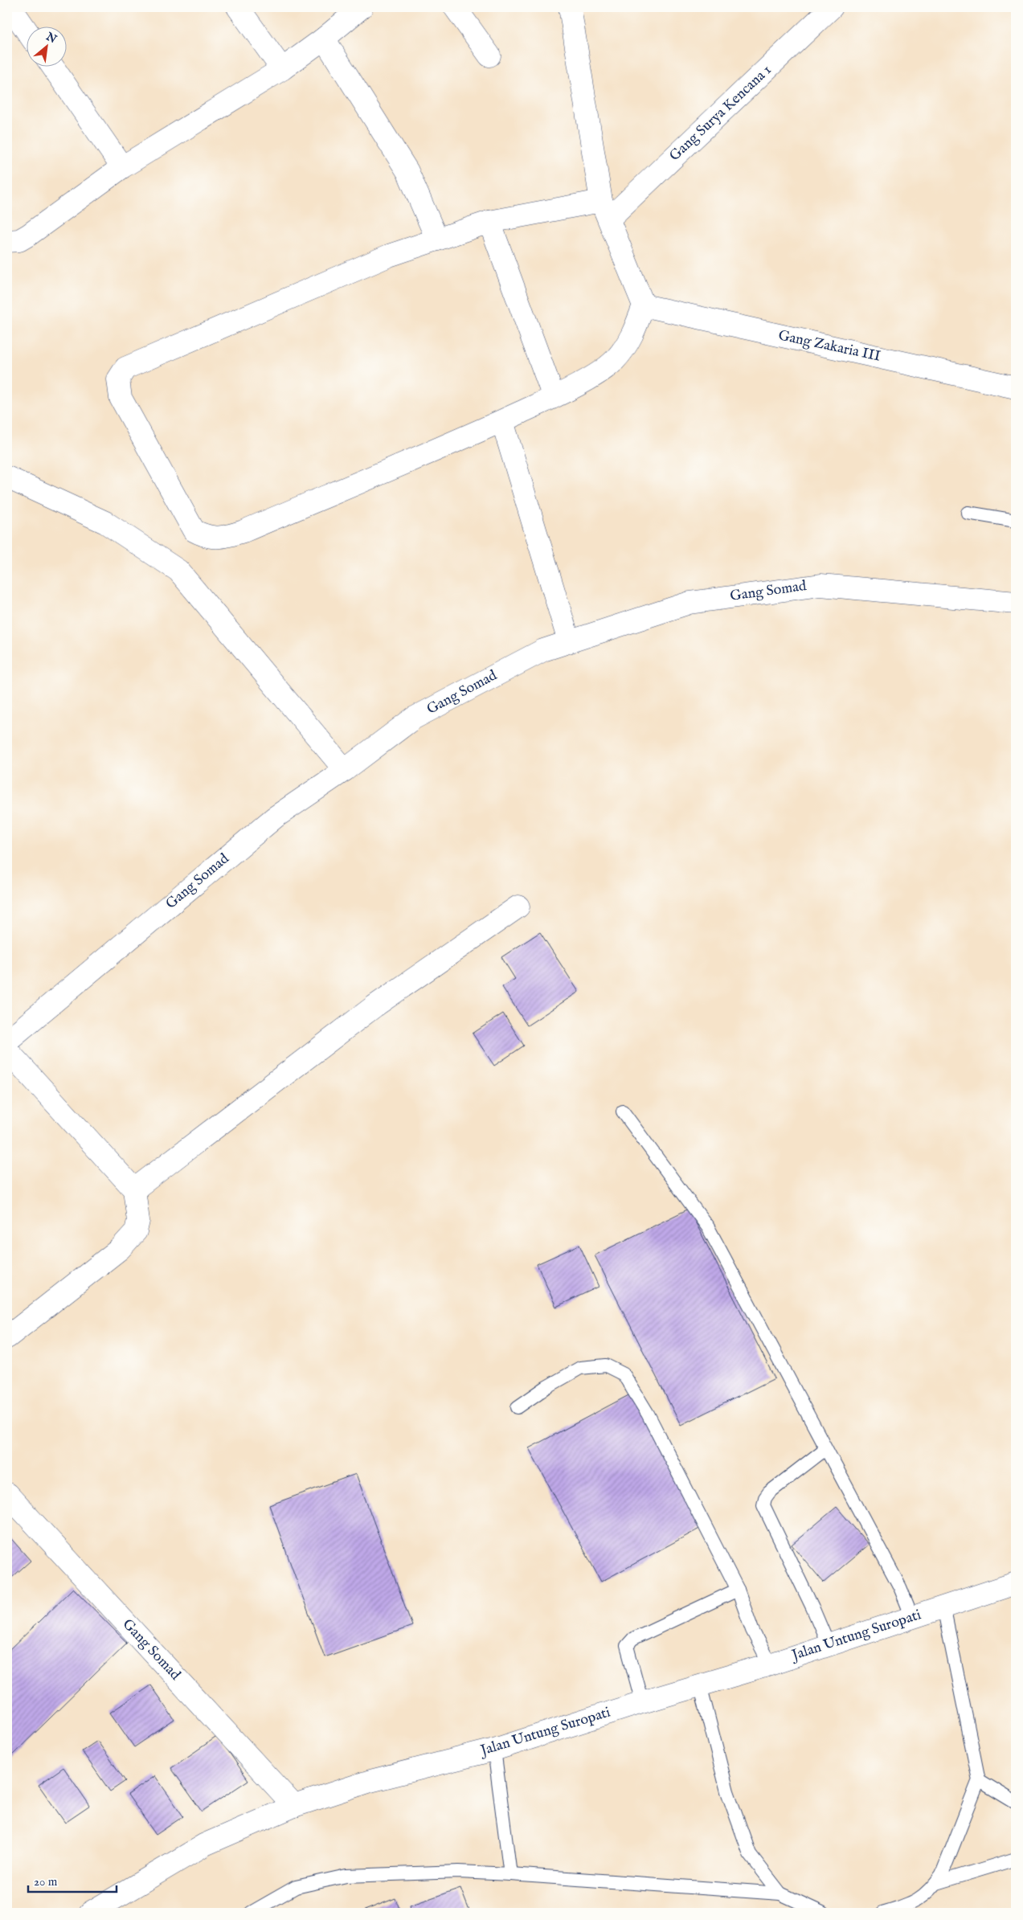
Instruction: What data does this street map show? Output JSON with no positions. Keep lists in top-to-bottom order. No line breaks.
{"streets":{"street":["Gang Surya Kencana 1","Gang Zakaria III","Gang Somad","Jalan Untung Suropati"]},"crossings":[["Gang Somad","Jalan Untung Suropati"]],"scale_bar":"20 m","north":"top right"}
